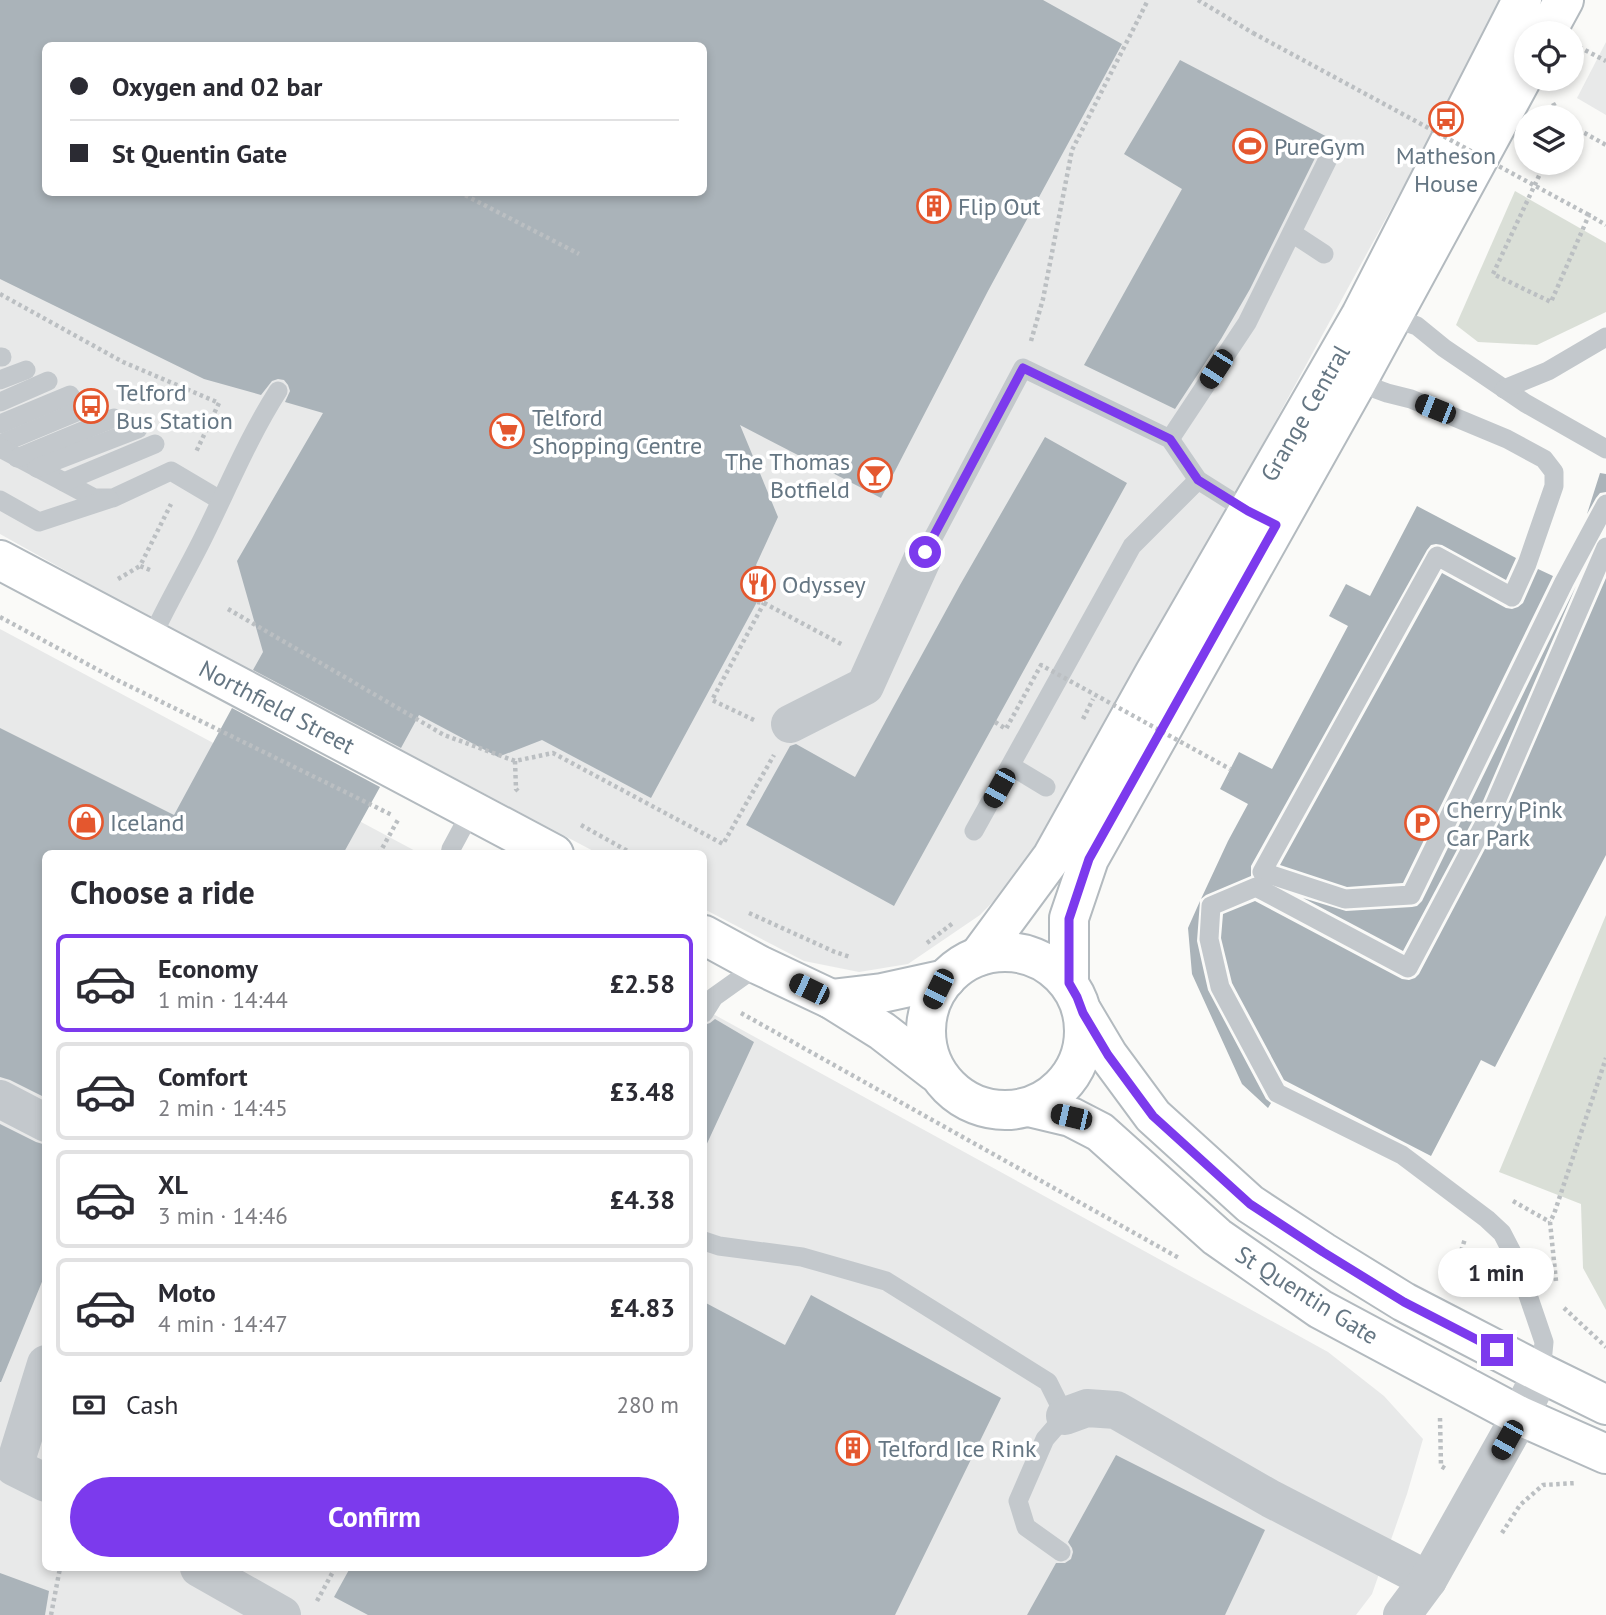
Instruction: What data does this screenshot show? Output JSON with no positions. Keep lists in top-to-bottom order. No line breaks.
{"streets":{"street":["Grange Central","Northfield Street","St Quentin Gate"]},"crossings":[["Grange Central","St Quentin Gate"]],"places":{"bus stop":["Matheson House","Telford Bus Station"],"sports":["PureGym"],"building":["Flip Out","Telford Ice Rink"],"supermarket":["Telford Shopping Centre"],"bar":["The Thomas Botfield"],"restaurant":["Odyssey"],"shop":["Iceland"],"parking":["Cherry Pink Car Park"]},"page":{"banner":["Oxygen and 02 bar","St Quentin Gate"],"heading":"Choose a ride","list":[{"name":"Economy","note":"1 min · 14:44","value":"£2.58"},{"name":"Comfort","note":"2 min · 14:45","value":"£3.48"},{"name":"XL","note":"3 min · 14:46","value":"£4.38"},{"name":"Moto","note":"4 min · 14:47","value":"£4.83"}],"bubble":"1 min","pay":["Cash","280 m"],"buttons":"Confirm"}}
